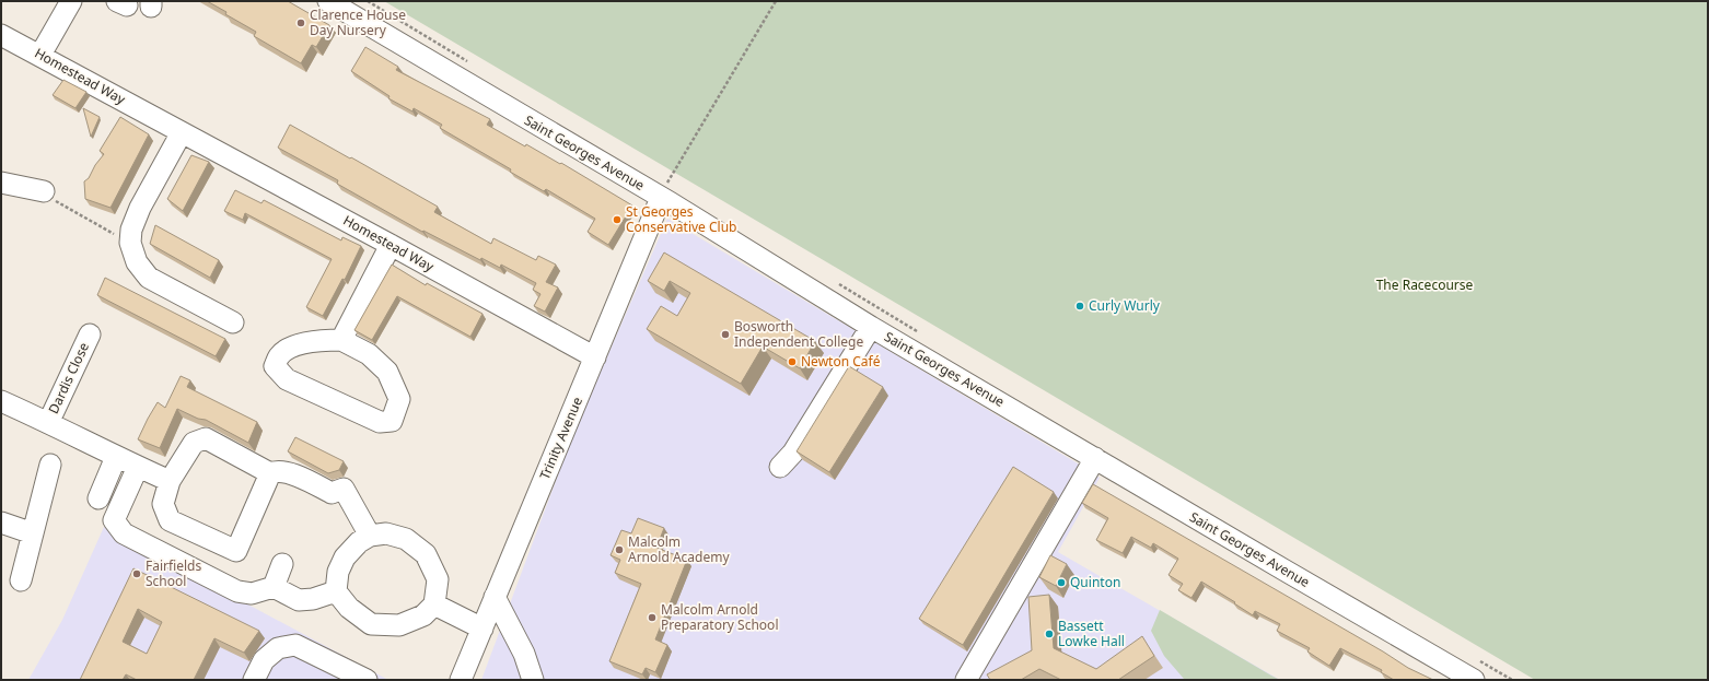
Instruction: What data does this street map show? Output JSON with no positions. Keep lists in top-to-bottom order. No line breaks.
{"streets":{"street":["Homestead Way","Saint Georges Avenue","Dardis Close","Trinity Avenue"]},"crossings":[["Homestead Way","Trinity Avenue"],["Saint Georges Avenue","Trinity Avenue"]],"parks":["The Racecourse"],"places":["Clarence House Day Nursery","St Georges Conservative Club","Curly Wurly","Bosworth Independent College","Newton Café","Malcolm Arnold Academy","Fairfields School","Quinton","Malcolm Arnold Preparatory School","Bassett Lowke Hall"]}
